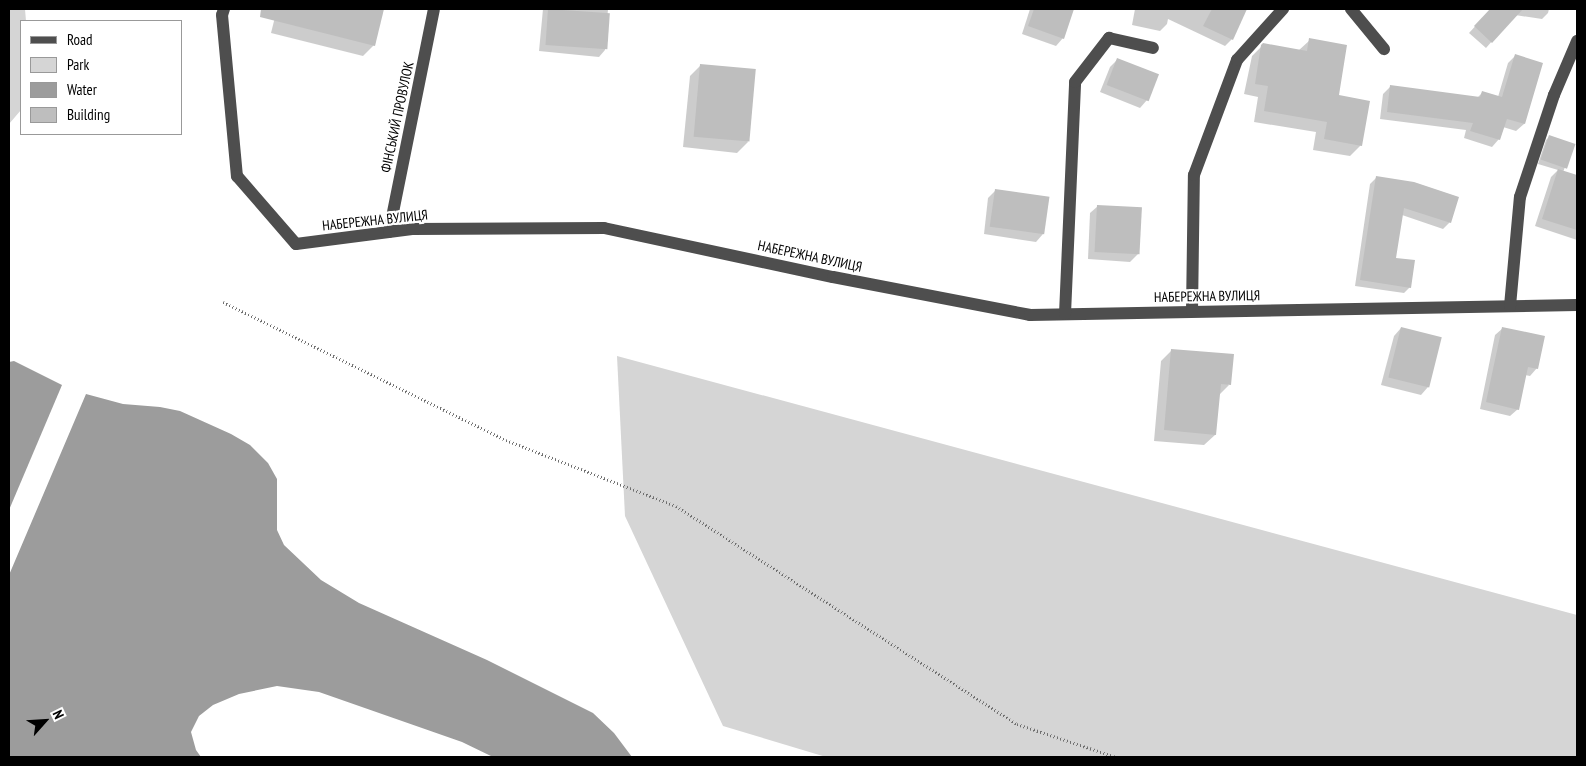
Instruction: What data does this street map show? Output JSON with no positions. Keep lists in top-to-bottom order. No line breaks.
{"streets":{"street":["ФІНСЬКИЙ ПРОВУЛОК","НАБЕРЕЖНА ВУЛИЦЯ"]},"crossings":[["ФІНСЬКИЙ ПРОВУЛОК","НАБЕРЕЖНА ВУЛИЦЯ"]],"legend":["Road","Park","Water","Building"],"north":"top right"}
